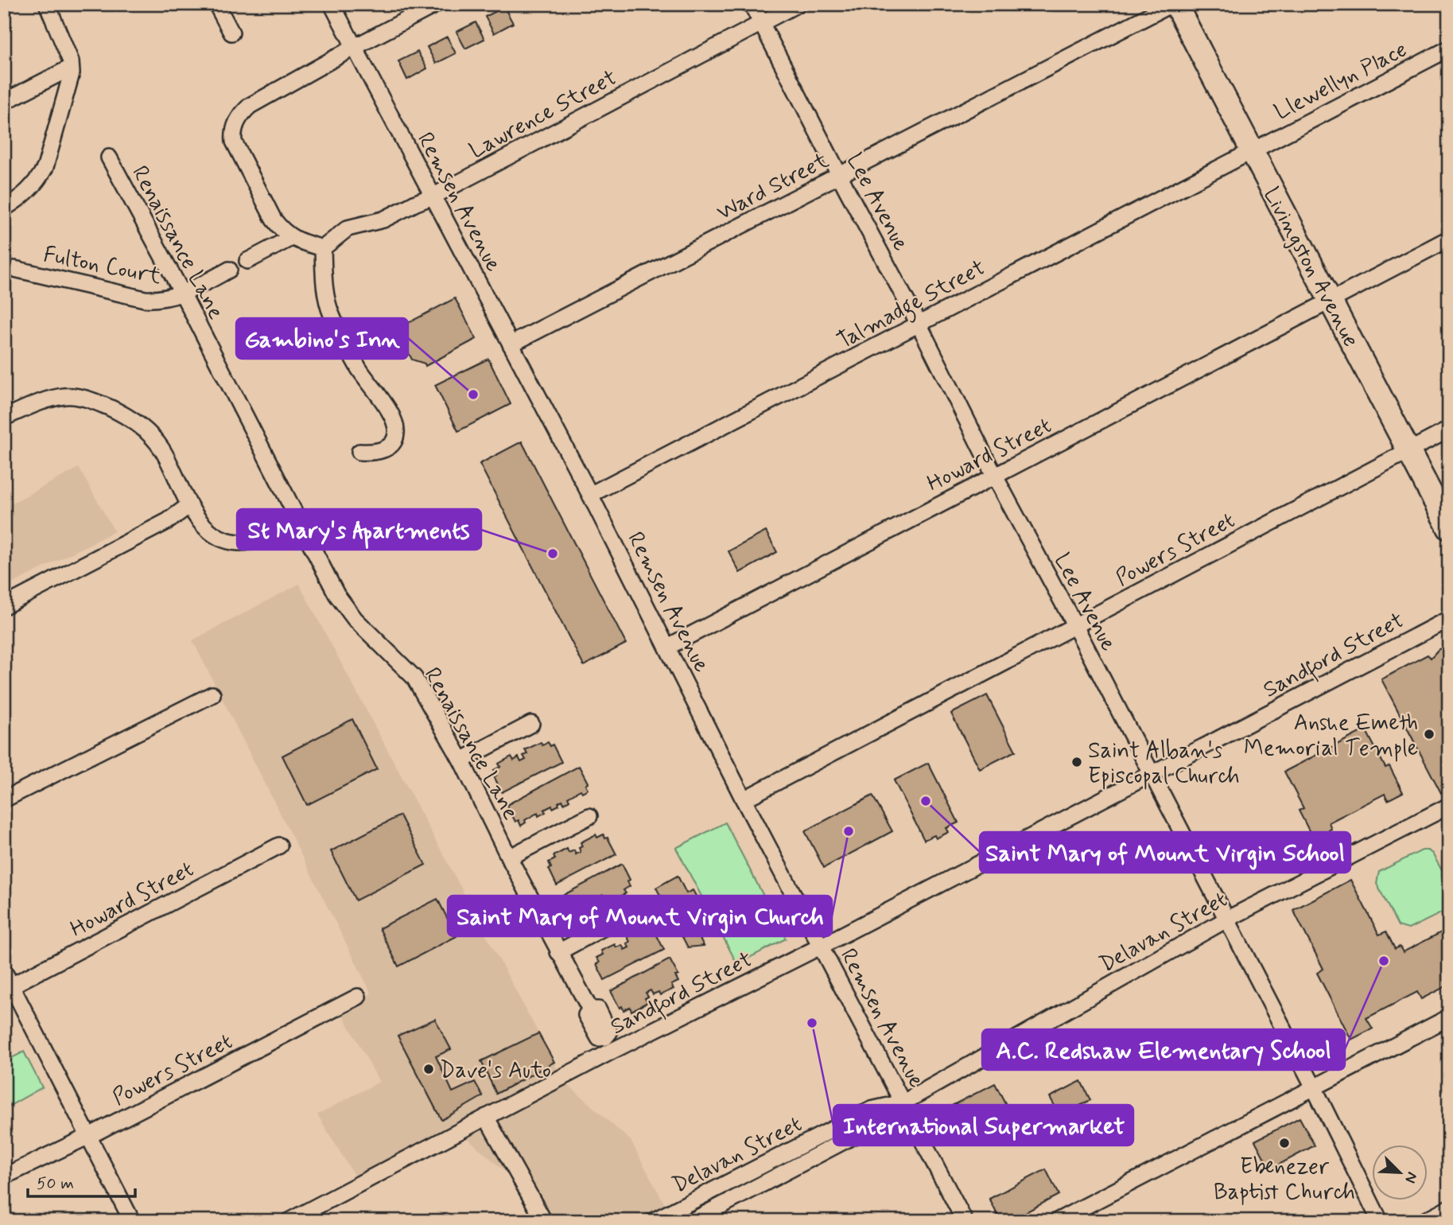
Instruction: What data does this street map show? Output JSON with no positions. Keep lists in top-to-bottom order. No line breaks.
{"streets":{"main road":["Livingston Avenue"],"street":["Llewellyn Place","Lawrence Street","Ward Street","Remsen Avenue","Lee Avenue","Renaissance Lane","Fulton Court","Talmadge Street","Howard Street","Powers Street","Sandford Street","Delavan Street"]},"crossings":[["Llewellyn Place","Livingston Avenue"],["Llewellyn Place","Talmadge Street"],["Lawrence Street","Remsen Avenue"],["Lawrence Street","Lee Avenue"],["Ward Street","Remsen Avenue"],["Ward Street","Lee Avenue"],["Ward Street","Livingston Avenue"],["Remsen Avenue","Talmadge Street"],["Remsen Avenue","Howard Street"],["Remsen Avenue","Powers Street"],["Remsen Avenue","Sandford Street"],["Remsen Avenue","Delavan Street"],["Lee Avenue","Talmadge Street"],["Lee Avenue","Howard Street"],["Lee Avenue","Powers Street"],["Lee Avenue","Sandford Street"],["Lee Avenue","Delavan Street"],["Renaissance Lane","Fulton Court"],["Renaissance Lane","Sandford Street"],["Livingston Avenue","Talmadge Street"],["Livingston Avenue","Howard Street"],["Livingston Avenue","Powers Street"]],"places":["Gambino's Inn","St Mary's Apartments","Anshe Emeth Memorial Temple","Saint Alban's Episcopal Church","Saint Mary of Mount Virgin School","Saint Mary of Mount Virgin Church","A.C. Redshaw Elementary School","International Supermarket","Dave's Auto","Ebenezer Baptist Church"],"scale_bar":"50 m","north":"bottom right"}
